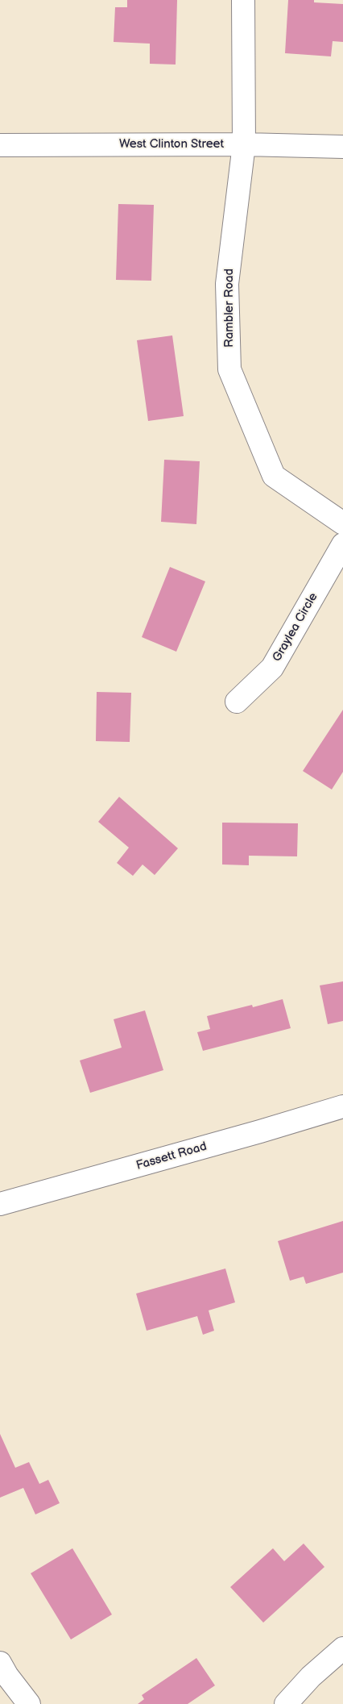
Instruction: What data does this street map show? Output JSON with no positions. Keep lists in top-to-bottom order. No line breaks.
{"streets":{"street":["West Clinton Street","Rambler Road","Graylea Circle","Fassett Road"]},"crossings":[["West Clinton Street","Rambler Road"]]}
